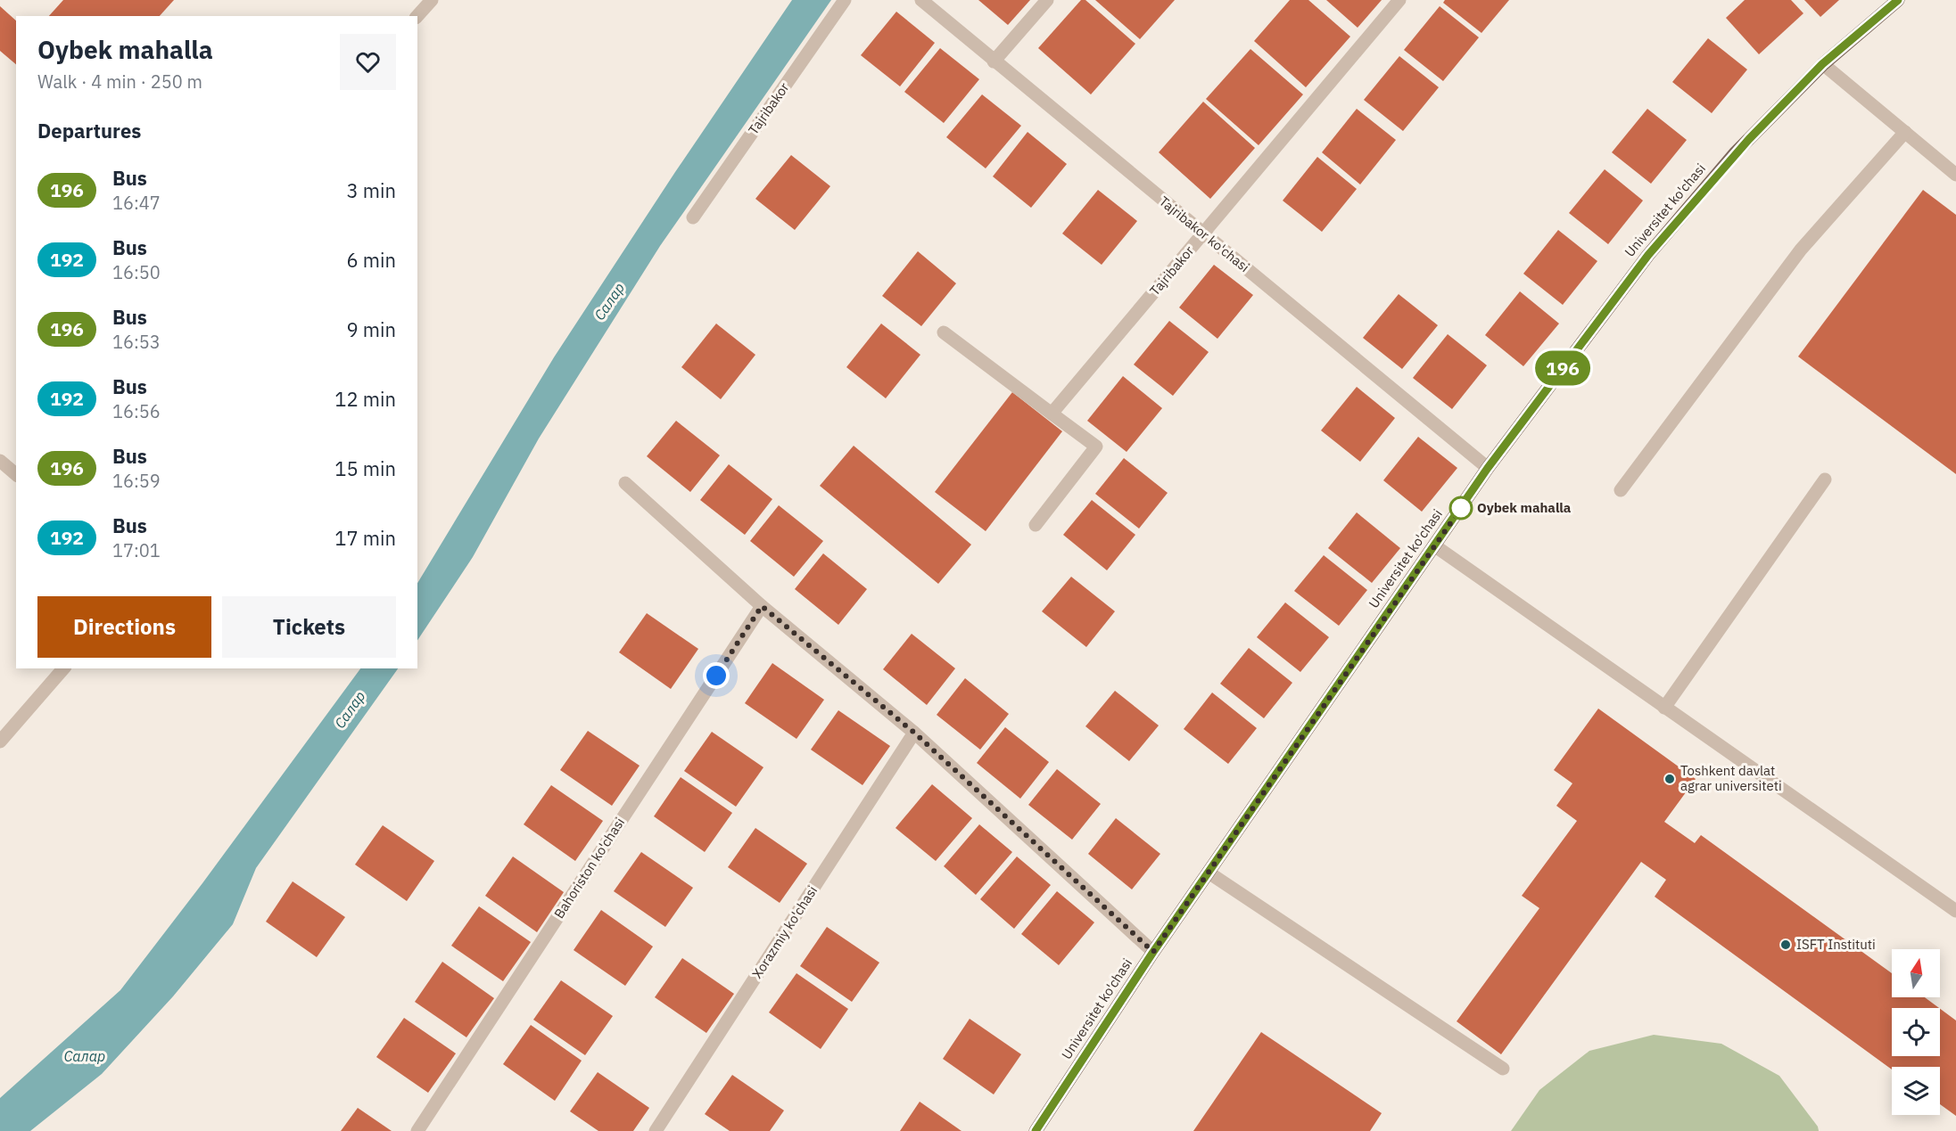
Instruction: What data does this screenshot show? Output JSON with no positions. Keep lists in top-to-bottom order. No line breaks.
{"streets":{"main road":["Universitet ko'chasi"],"street":["Tajribakor","Tajribakor ko'chasi","Bahoriston ko'chasi","Xorazmiy ko'chasi"]},"crossings":[["Tajribakor","Tajribakor ko'chasi"],["Universitet ko'chasi","Tajribakor ko'chasi"]],"water":["Салар"],"places":["Oybek mahalla","Toshkent davlat agrar universiteti","ISFT Instituti"],"lines":["bus line 196"],"north":"top","page":{"on_map":"196","heading":[["Oybek mahalla","Walk · 4 min · 250 m"],"Departures"],"list":[{"mark":"196","name":"Bus","note":"16:47","value":"3 min"},{"mark":"192","name":"Bus","note":"16:50","value":"6 min"},{"mark":"196","name":"Bus","note":"16:53","value":"9 min"},{"mark":"192","name":"Bus","note":"16:56","value":"12 min"},{"mark":"196","name":"Bus","note":"16:59","value":"15 min"},{"mark":"192","name":"Bus","note":"17:01","value":"17 min"}],"buttons":["Directions","Tickets"]}}
